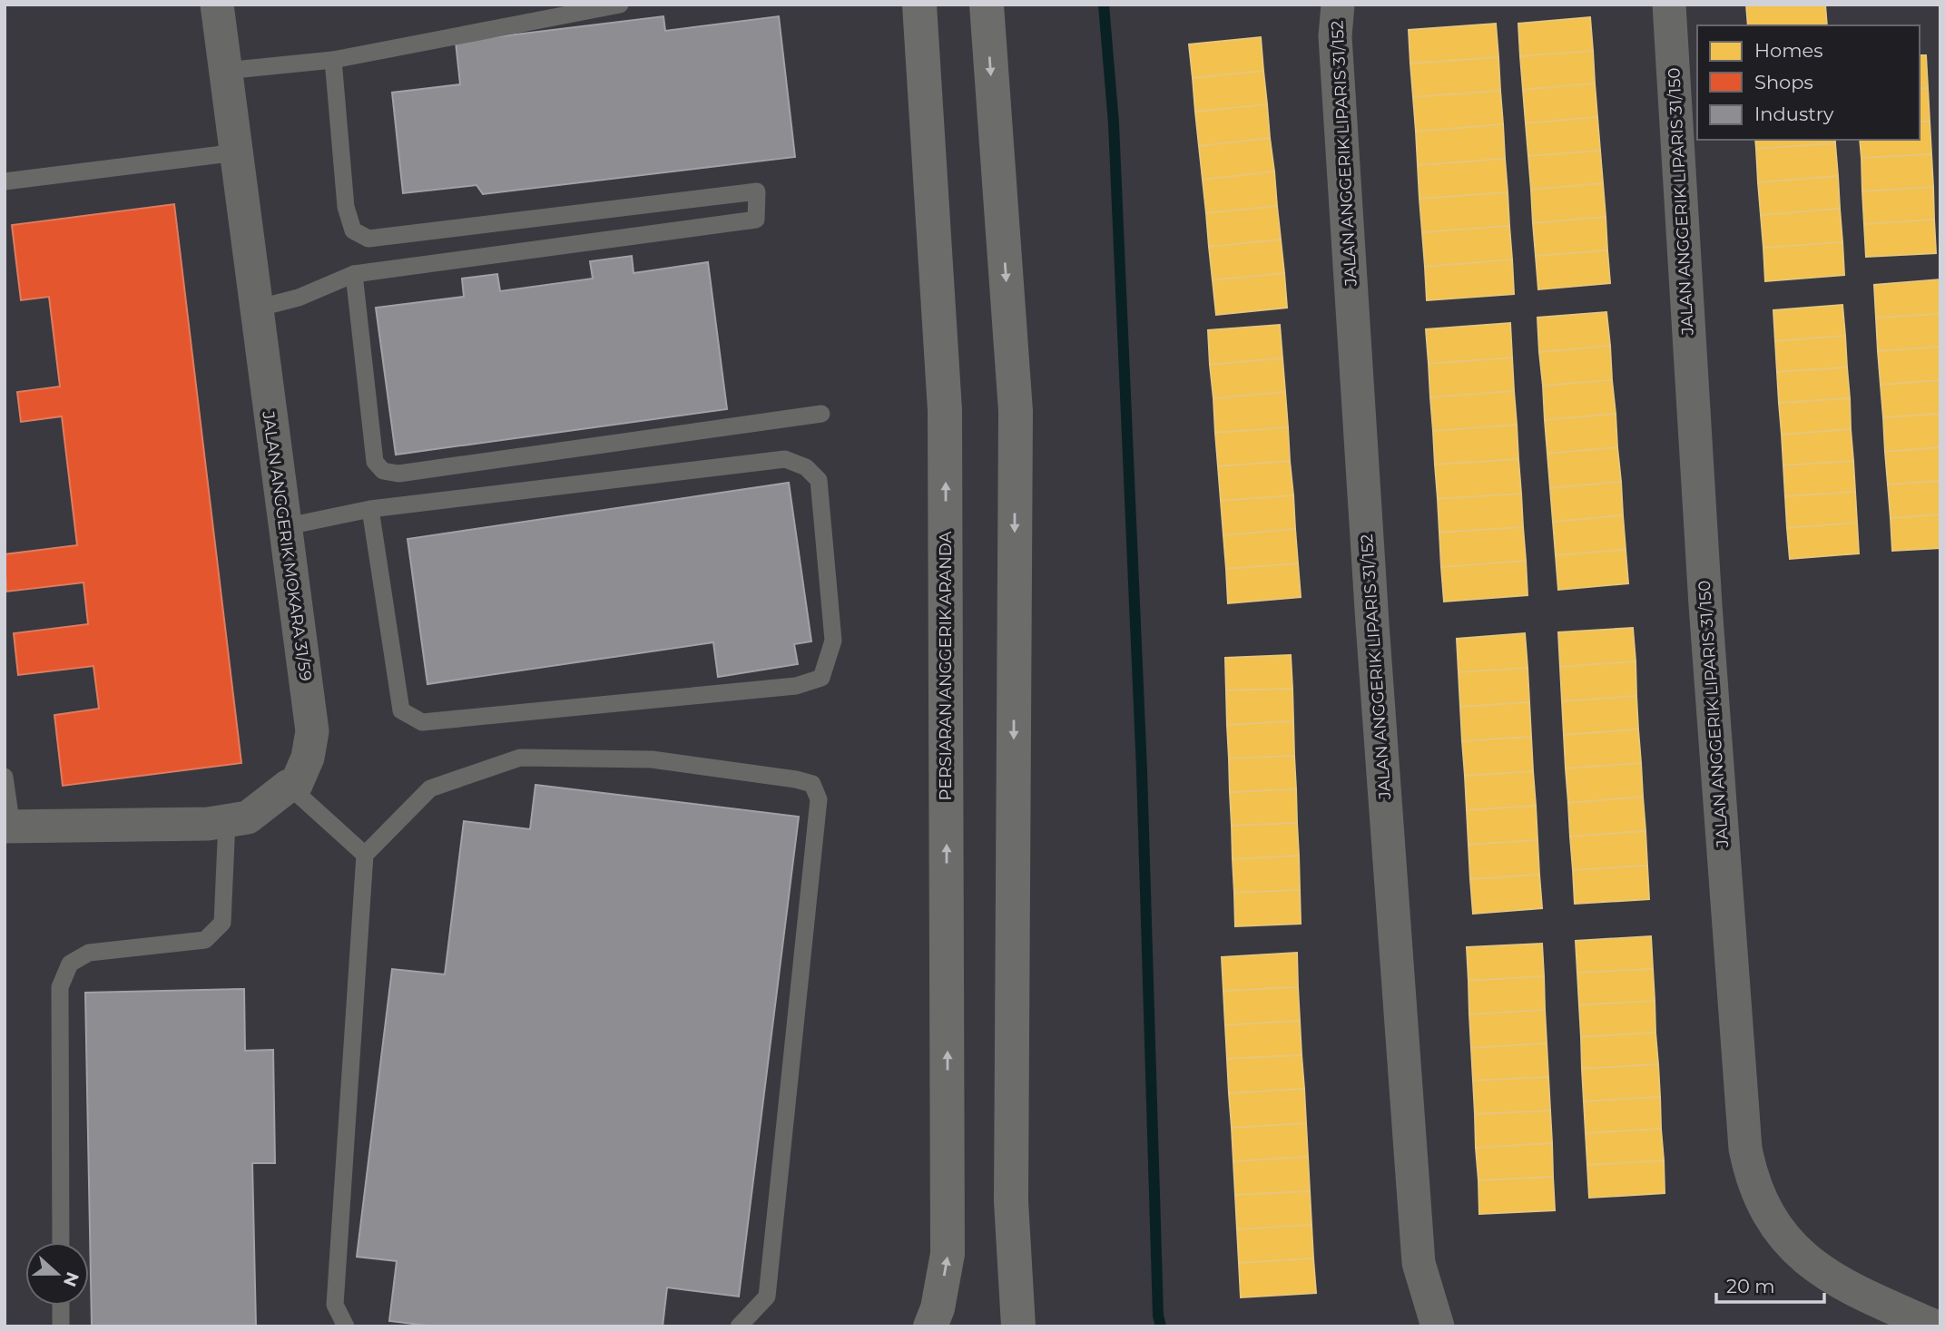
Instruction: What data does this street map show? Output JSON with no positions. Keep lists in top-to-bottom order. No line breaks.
{"streets":{"main road":["PERSIARAN ANGGERIK ARANDA"],"street":["JALAN ANGGERIK LIPARIS 31/152","JALAN ANGGERIK LIPARIS 31/150","JALAN ANGGERIK MOKARA 31/59"]},"legend":["Homes","Shops","Industry"],"scale_bar":"20 m","north":"right"}
